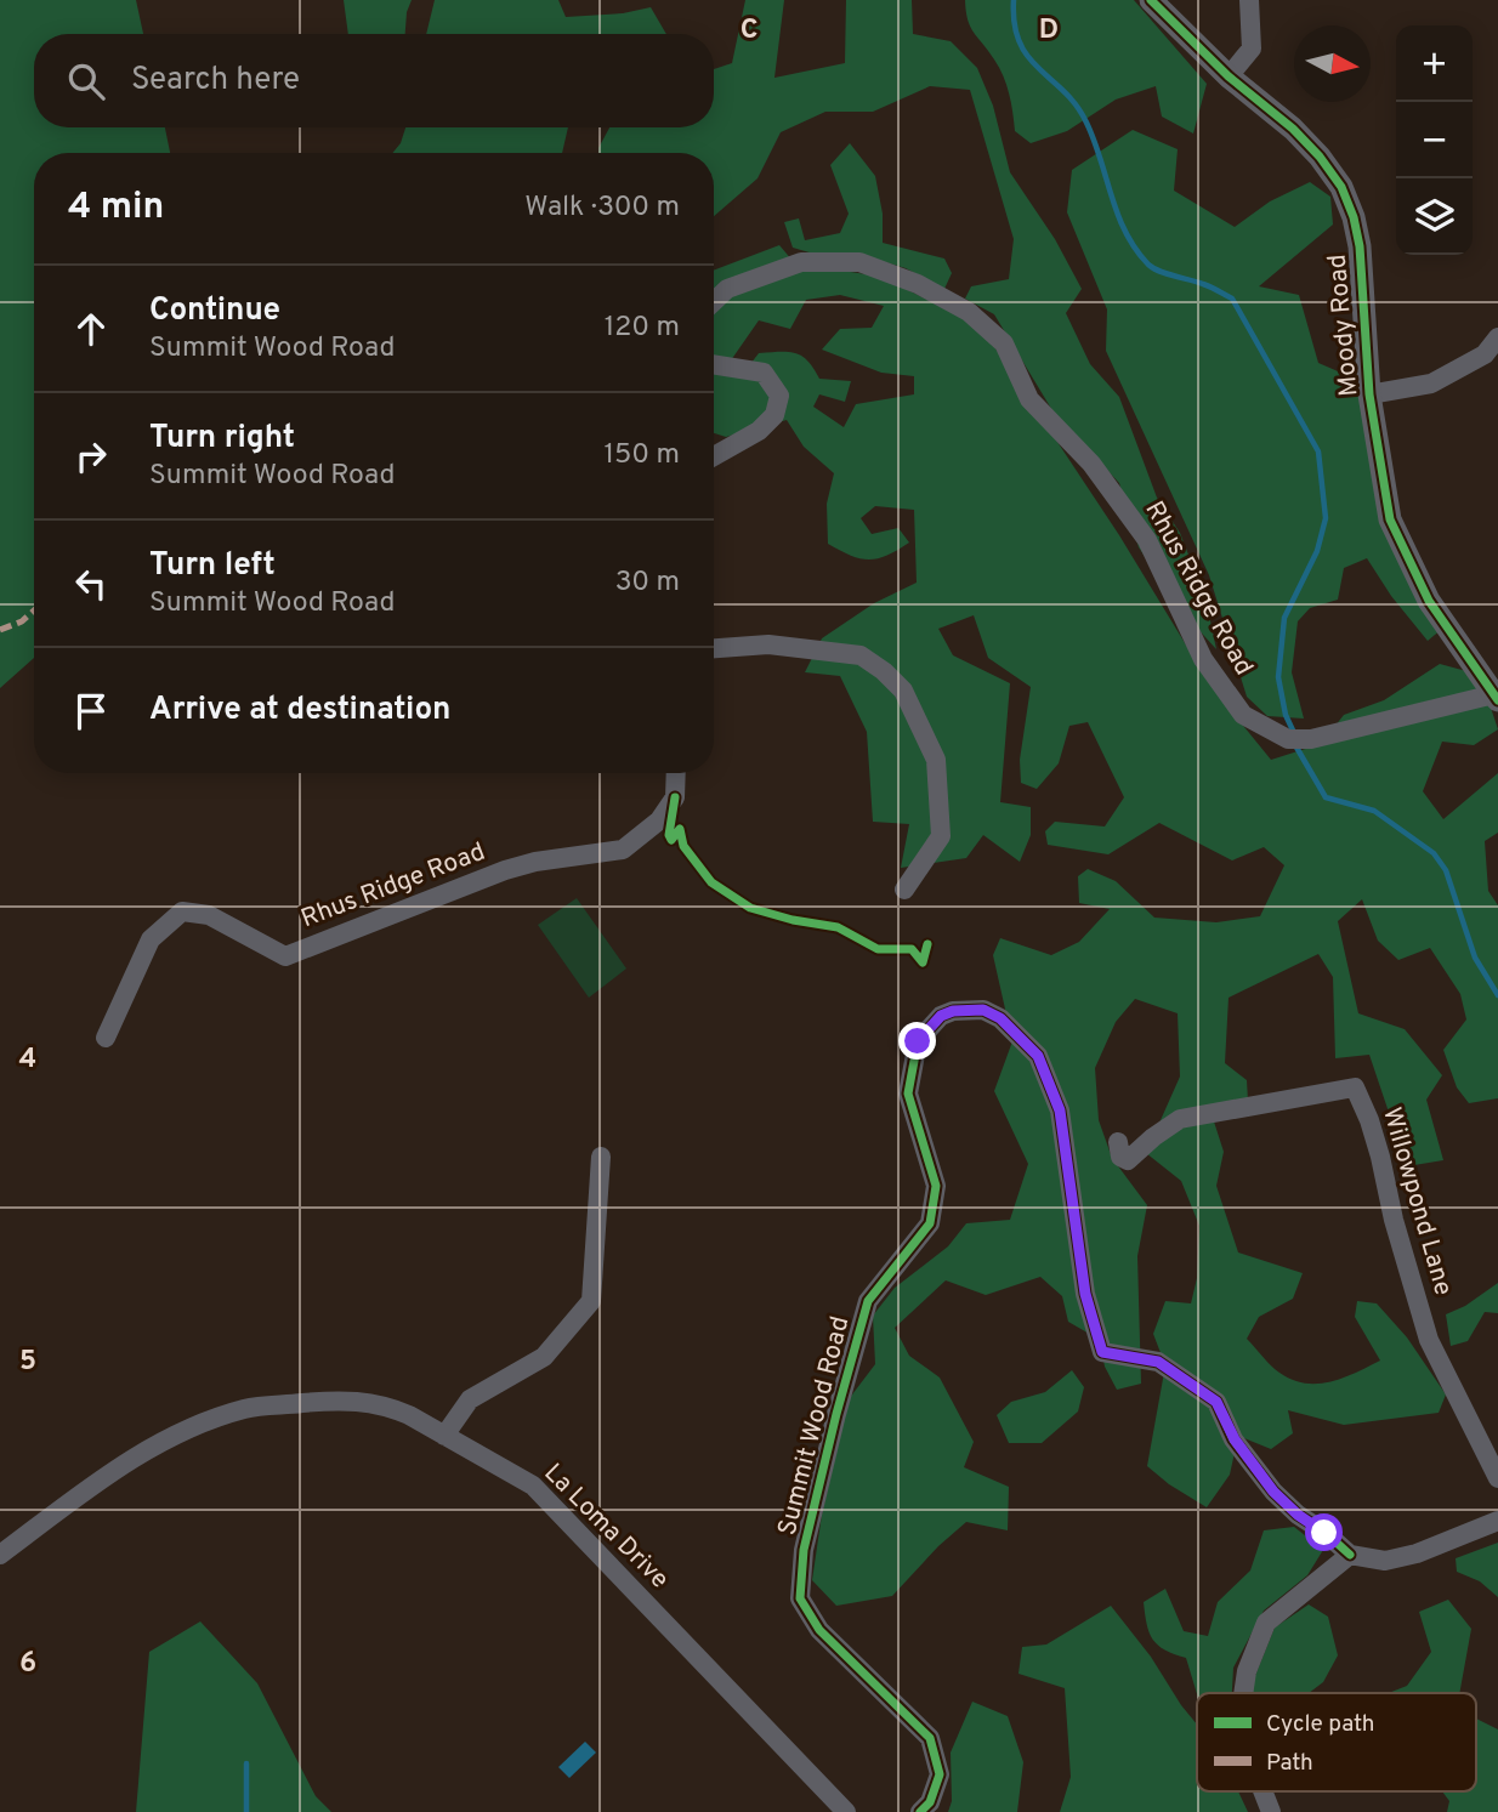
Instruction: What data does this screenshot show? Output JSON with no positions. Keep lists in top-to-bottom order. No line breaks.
{"streets":{"street":["Moody Road","Rhus Ridge Road","Willowpond Lane","Summit Wood Road","La Loma Drive"]},"crossings":[["Moody Road","Rhus Ridge Road"]],"legend":["Cycle path","Path"],"north":"right","page":{"map_buttons":["+","−"],"search":"Search here","heading":["4 min","Walk · 300 m"],"list":[["Continue","Summit Wood Road","120 m"],["Turn right","Summit Wood Road","150 m"],["Turn left","Summit Wood Road","30 m"],"Arrive at destination"]},"grid":{"columns":["C","D"],"rows":["4","5","6"]}}
